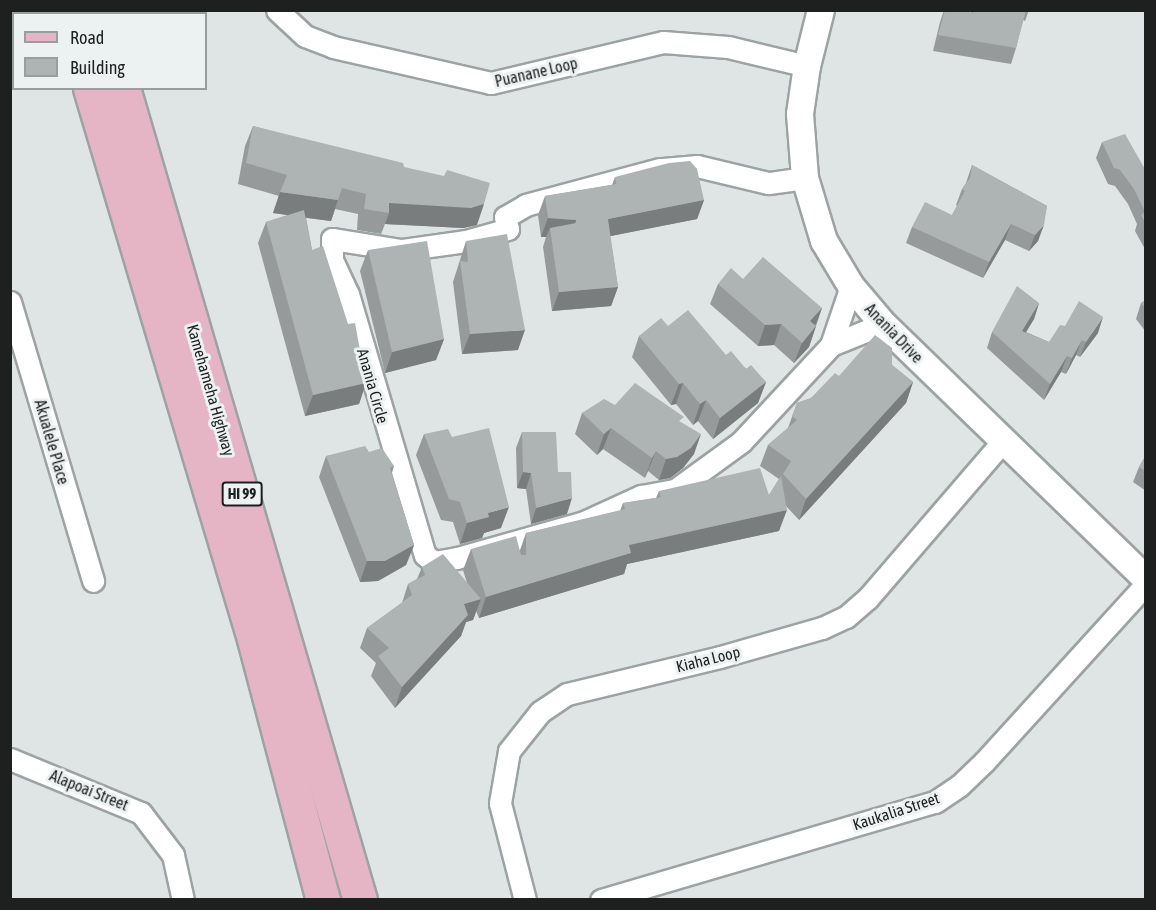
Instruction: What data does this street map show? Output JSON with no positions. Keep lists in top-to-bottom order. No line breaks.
{"streets":{"main road":["Kamehameha Highway","HI 99"],"street":["Puanane Loop","Anania Drive","Anania Circle","Akualele Place","Kiaha Loop","Alapoai Street","Kaukalia Street"]},"crossings":[["Puanane Loop","Anania Drive"],["Anania Drive","Anania Circle"],["Anania Drive","Kiaha Loop"],["Anania Drive","Kaukalia Street"]],"legend":["Road","Building"]}
